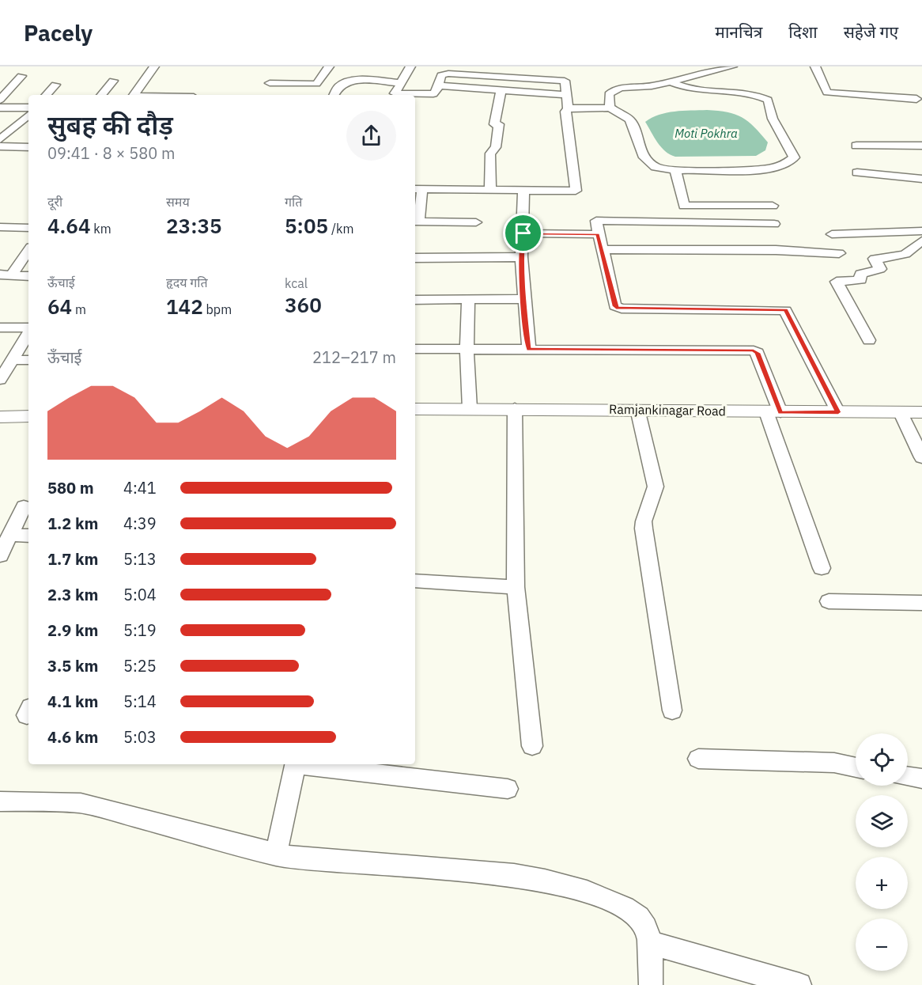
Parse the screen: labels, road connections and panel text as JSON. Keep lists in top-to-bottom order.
{
  "streets": {
    "street": ["Ramjankinagar Road"]
  },
  "water": ["Moti Pokhra"],
  "page": {
    "header": "Pacely",
    "nav": ["मानचित्र", "दिशा", "सहेजे गए"],
    "heading": ["सुबह की दौड़", "09:41 · 8 × 580 m"],
    "stats": [
      ["दूरी", "4.64 km"],
      ["समय", "23:35"],
      ["गति", "5:05 /km"],
      ["ऊँचाई", "64 m"],
      ["हृदय गति", "142 bpm"],
      ["kcal", "360"]
    ],
    "chart": ["ऊँचाई", "212–217 m"],
    "list": [
      {
        "name": "580 m",
        "note": "4:41"
      },
      {
        "name": "1.2 km",
        "note": "4:39"
      },
      {
        "name": "1.7 km",
        "note": "5:13"
      },
      {
        "name": "2.3 km",
        "note": "5:04"
      },
      {
        "name": "2.9 km",
        "note": "5:19"
      },
      {
        "name": "3.5 km",
        "note": "5:25"
      },
      {
        "name": "4.1 km",
        "note": "5:14"
      },
      {
        "name": "4.6 km",
        "note": "5:03"
      }
    ],
    "map_buttons": ["+", "−"]
  }
}
